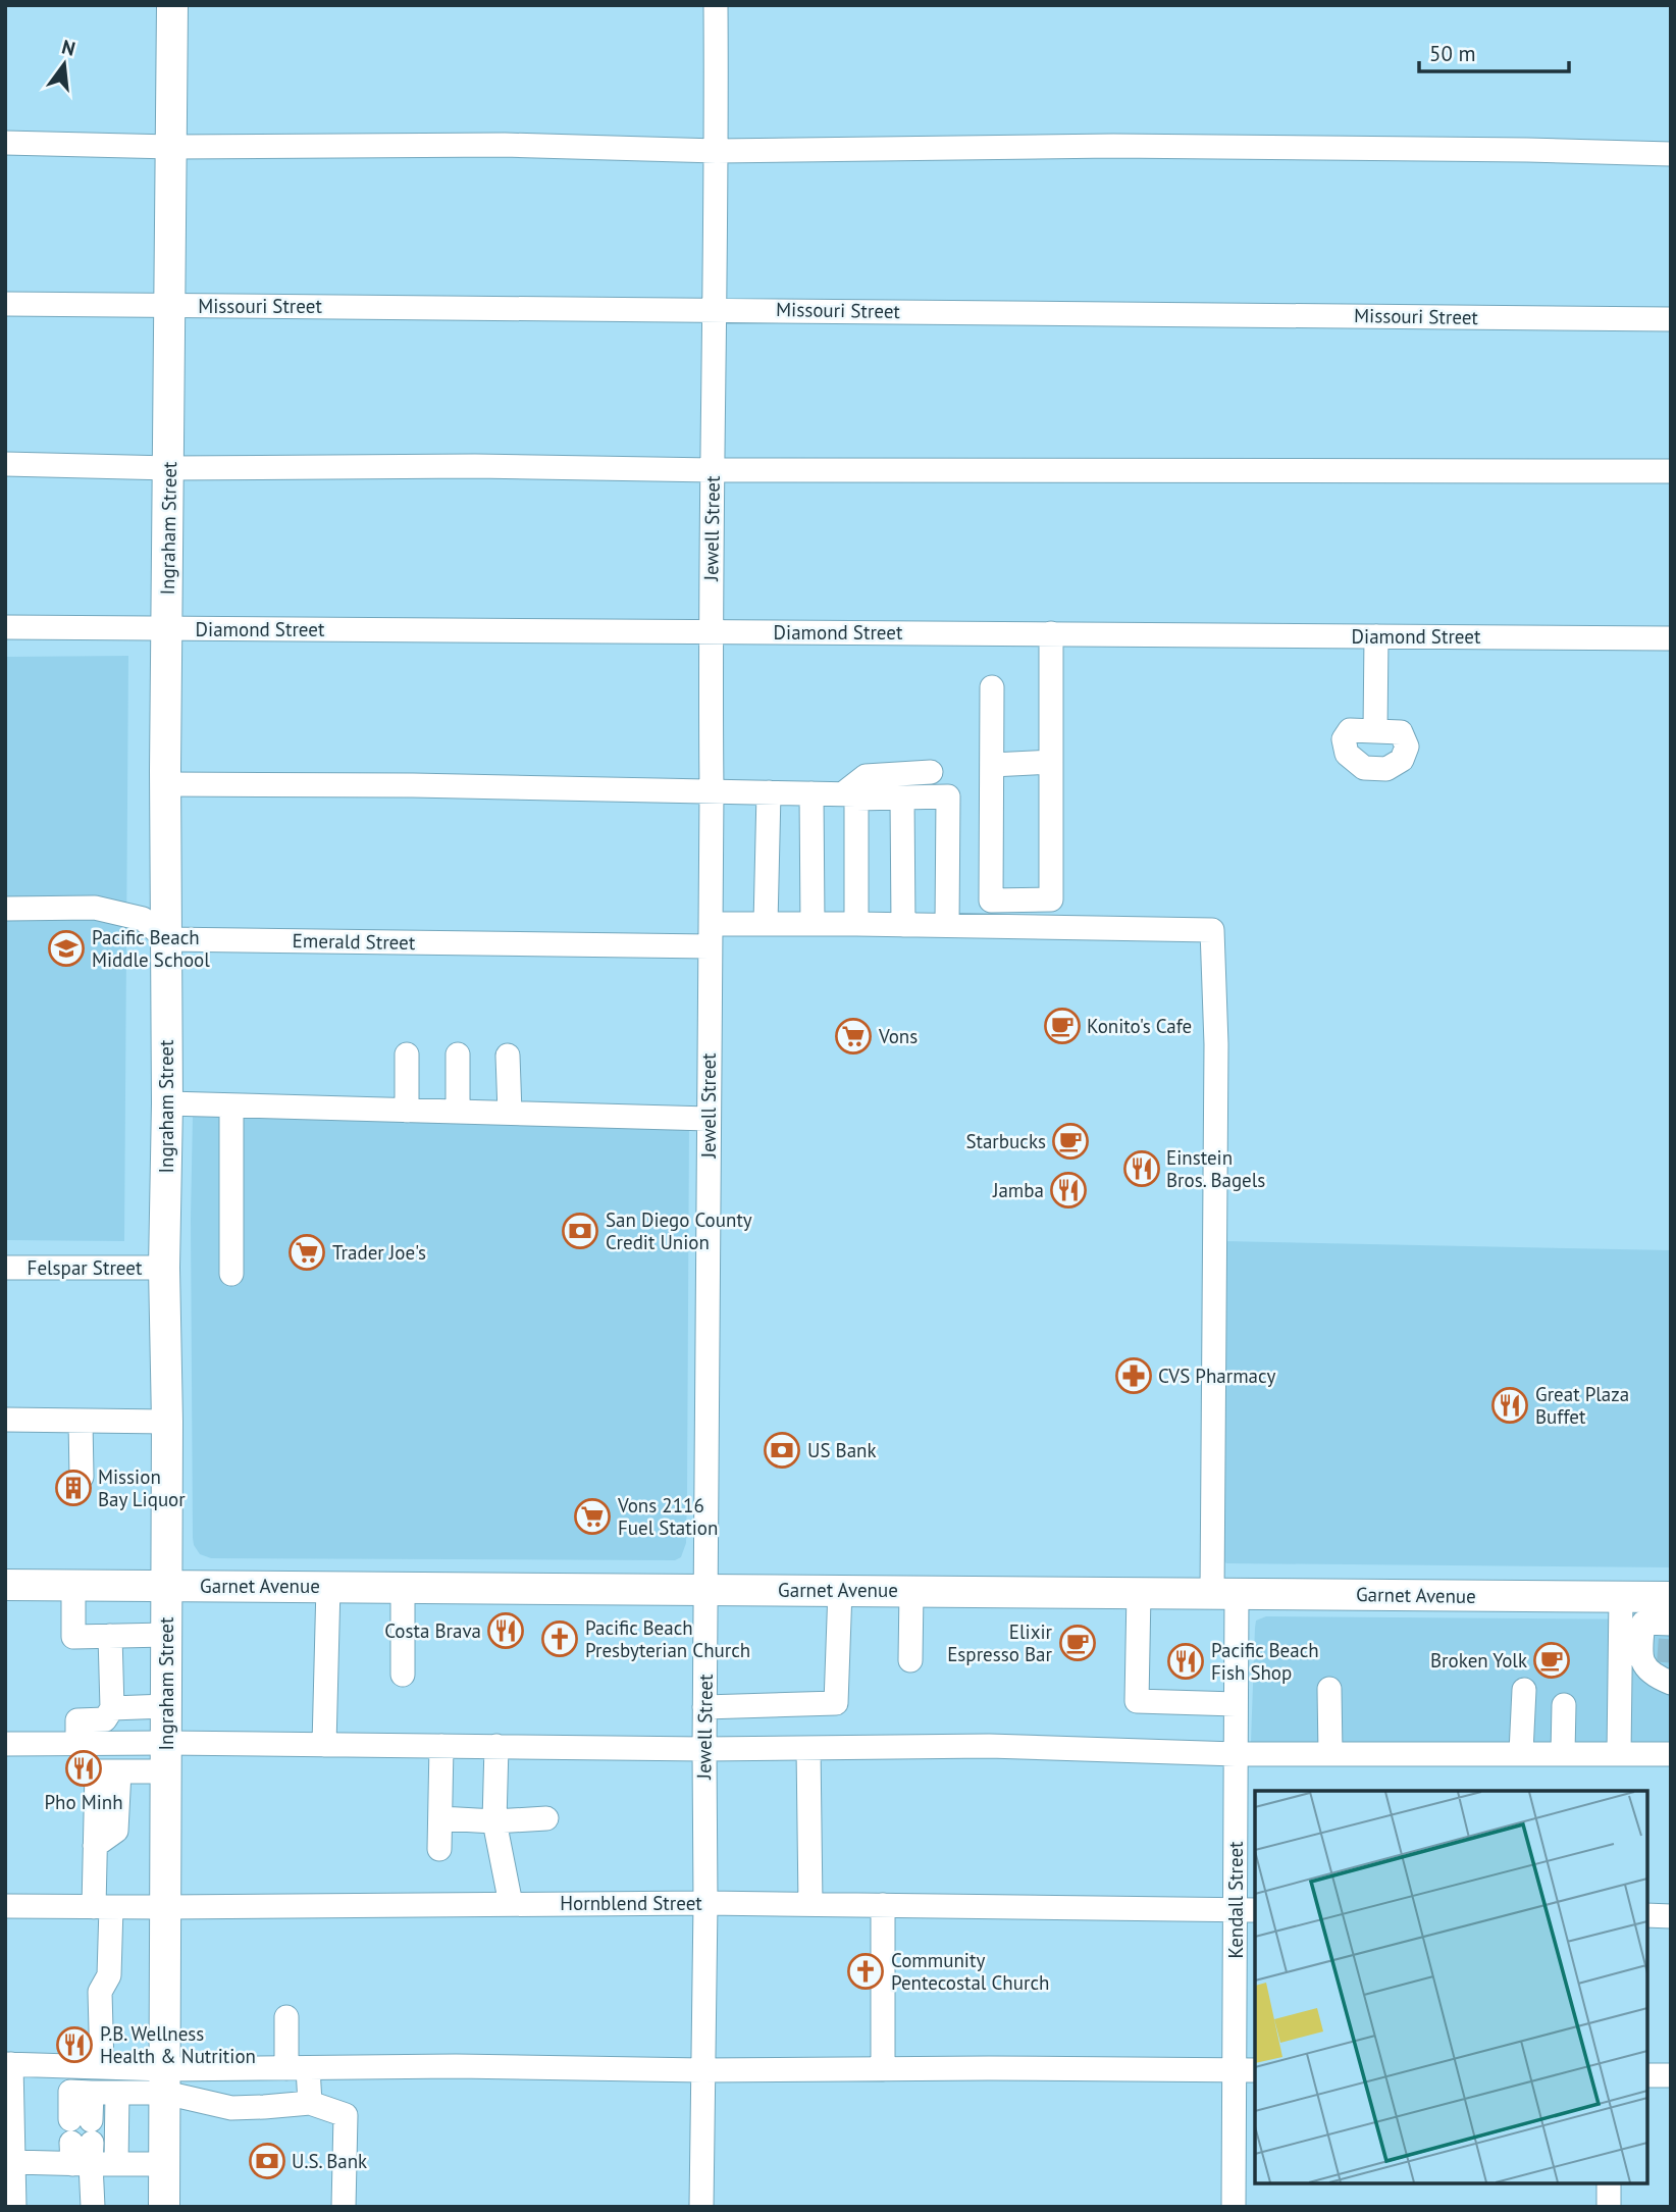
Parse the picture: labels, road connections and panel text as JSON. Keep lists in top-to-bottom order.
{
  "streets": {
    "main road": ["Ingraham Street", "Garnet Avenue"],
    "street": [
      "Missouri Street",
      "Jewell Street",
      "Diamond Street",
      "Emerald Street",
      "Felspar Street",
      "Kendall Street",
      "Hornblend Street"
    ]
  },
  "crossings": [
    ["Missouri Street", "Ingraham Street"],
    ["Missouri Street", "Jewell Street"],
    ["Ingraham Street", "Diamond Street"],
    ["Ingraham Street", "Emerald Street"],
    ["Ingraham Street", "Felspar Street"],
    ["Ingraham Street", "Garnet Avenue"],
    ["Ingraham Street", "Hornblend Street"],
    ["Jewell Street", "Diamond Street"],
    ["Jewell Street", "Emerald Street"],
    ["Jewell Street", "Garnet Avenue"],
    ["Jewell Street", "Hornblend Street"],
    ["Emerald Street", "Kendall Street"],
    ["Garnet Avenue", "Kendall Street"],
    ["Kendall Street", "Hornblend Street"]
  ],
  "places": {
    "school or university": ["Pacific Beach Middle School"],
    "cafe": [
      "Konito's Cafe",
      "Starbucks",
      "Elixir Espresso Bar",
      "Broken Yolk"
    ],
    "supermarket": ["Vons", "Trader Joe's", "Vons 2116 Fuel Station"],
    "restaurant": [
      "Einstein Bros. Bagels",
      "Jamba",
      "Great Plaza Buffet",
      "Costa Brava",
      "Pacific Beach Fish Shop",
      "Pho Minh",
      "P.B. Wellness Health & Nutrition"
    ],
    "bank": ["San Diego County Credit Union", "US Bank", "U.S. Bank"],
    "pharmacy": ["CVS Pharmacy"],
    "building": ["Mission Bay Liquor"],
    "church": ["Pacific Beach Presbyterian Church", "Community Pentecostal Church"]
  },
  "scale_bar": "50 m",
  "north": "top"
}
